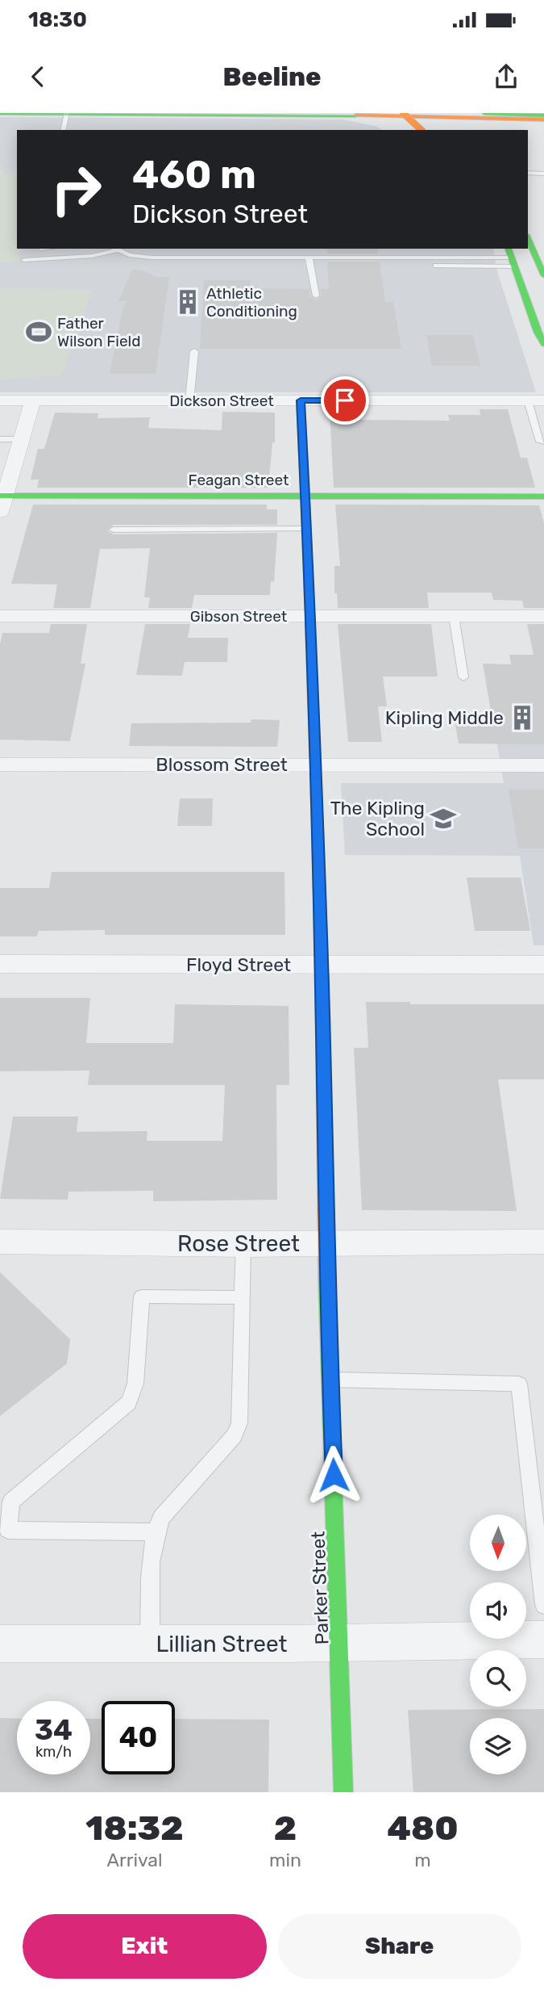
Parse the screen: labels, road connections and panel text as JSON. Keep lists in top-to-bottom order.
{
  "streets": {
    "street": [
      "Dickson Street",
      "Feagan Street",
      "Gibson Street",
      "Blossom Street",
      "Floyd Street",
      "Rose Street",
      "Parker Street",
      "Lillian Street"
    ]
  },
  "crossings": [
    ["Dickson Street", "Parker Street"],
    ["Feagan Street", "Parker Street"],
    ["Gibson Street", "Parker Street"],
    ["Blossom Street", "Parker Street"],
    ["Floyd Street", "Parker Street"],
    ["Rose Street", "Parker Street"],
    ["Parker Street", "Lillian Street"]
  ],
  "places": {
    "building": ["Athletic Conditioning", "Kipling Middle"],
    "sports": ["Father Wilson Field"],
    "school or university": ["The Kipling School"]
  },
  "north": "bottom",
  "page": {
    "status": "18:30",
    "header": "Beeline",
    "turn": ["460 m", "Dickson Street"],
    "speed": "34 km/h",
    "limit": "40",
    "eta": [
      "18:32",
      "Arrival",
      "2",
      "min",
      "480",
      "m"
    ],
    "buttons": ["Exit", "Share"]
  }
}
